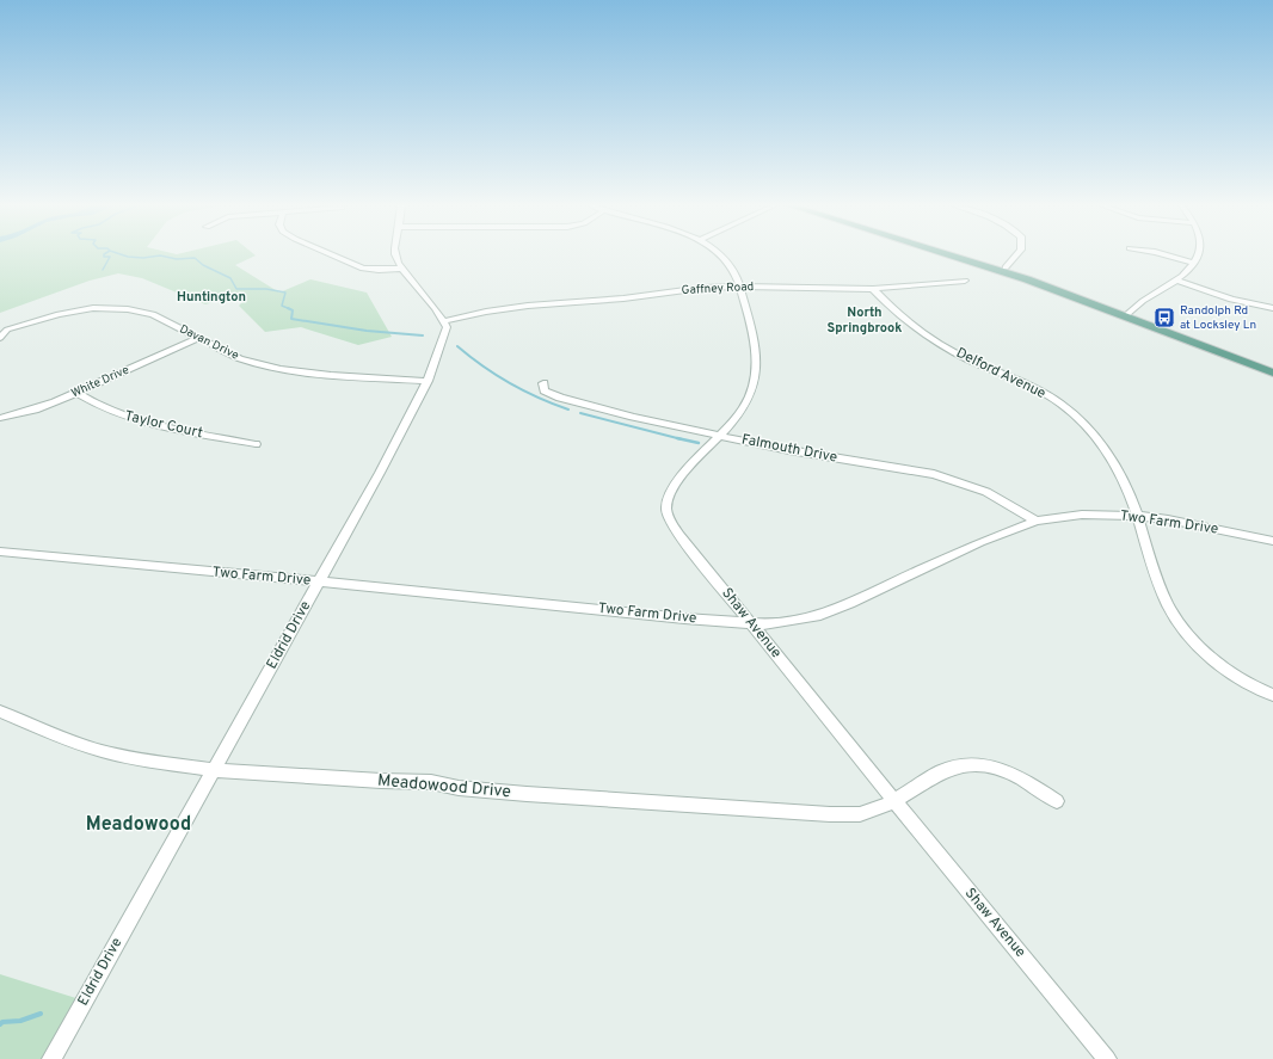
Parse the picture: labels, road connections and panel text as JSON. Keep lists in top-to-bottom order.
{
  "streets": {
    "street": [
      "Gaffney Road",
      "Davan Drive",
      "Delford Avenue",
      "White Drive",
      "Taylor Court",
      "Falmouth Drive",
      "Two Farm Drive",
      "Shaw Avenue",
      "Eldrid Drive",
      "Meadowood Drive"
    ]
  },
  "crossings": [
    ["Gaffney Road", "Delford Avenue"],
    ["Gaffney Road", "Shaw Avenue"],
    ["Gaffney Road", "Eldrid Drive"],
    ["Davan Drive", "White Drive"],
    ["Davan Drive", "Eldrid Drive"],
    ["Delford Avenue", "Two Farm Drive"],
    ["White Drive", "Taylor Court"],
    ["Falmouth Drive", "Two Farm Drive"],
    ["Falmouth Drive", "Shaw Avenue"],
    ["Two Farm Drive", "Shaw Avenue"],
    ["Two Farm Drive", "Eldrid Drive"],
    ["Shaw Avenue", "Meadowood Drive"],
    ["Eldrid Drive", "Meadowood Drive"]
  ],
  "districts": ["Huntington", "North Springbrook", "Meadowood"],
  "places": {
    "bus stop": ["Randolph Rd at Locksley Ln"]
  }
}
